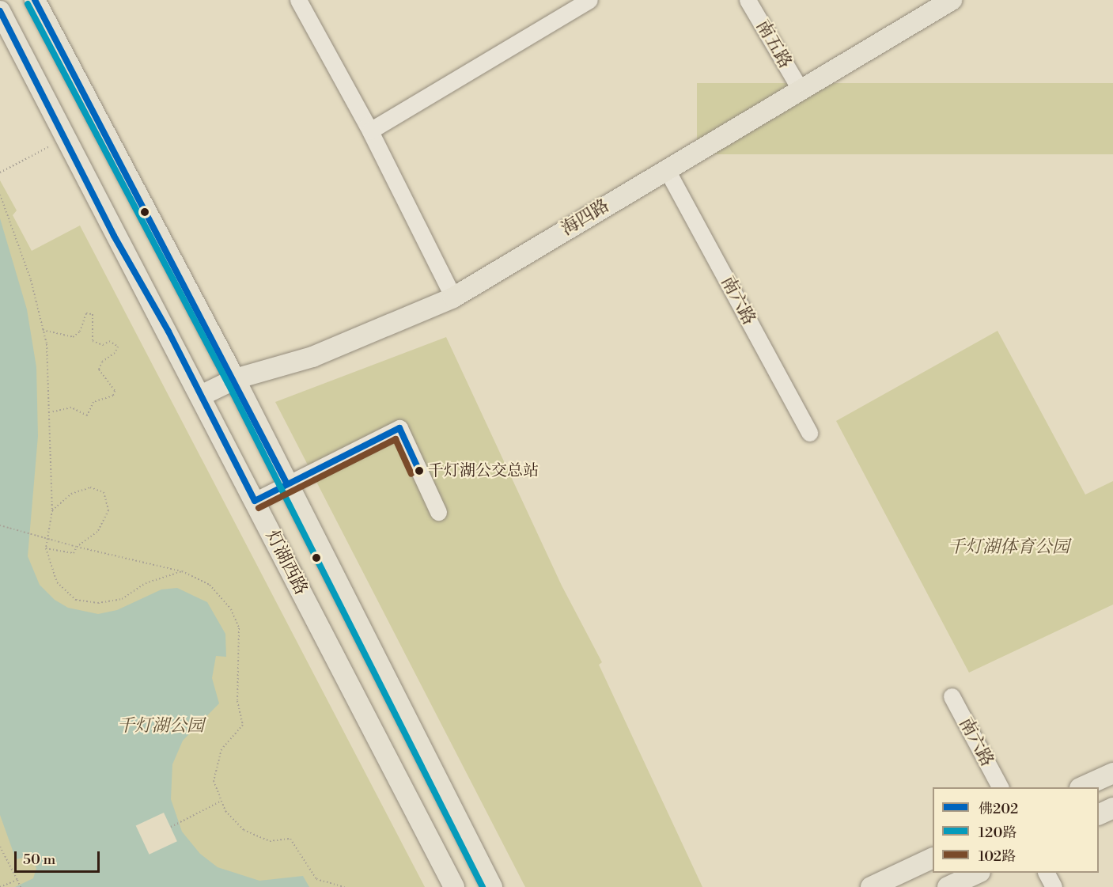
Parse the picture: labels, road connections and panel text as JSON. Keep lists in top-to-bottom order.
{
  "streets": {
    "main road": ["海四路", "灯湖西路"],
    "street": ["南五路", "南六路"]
  },
  "crossings": [
    ["南五路", "海四路"],
    ["海四路", "南六路"],
    ["海四路", "灯湖西路"]
  ],
  "parks": ["千灯湖体育公园", "千灯湖公园"],
  "places": ["千灯湖公交总站"],
  "lines": ["transit line 佛202", "transit line 120路", "transit line 102路"],
  "legend": ["佛202", "120路", "102路"],
  "scale_bar": "50 m"
}
